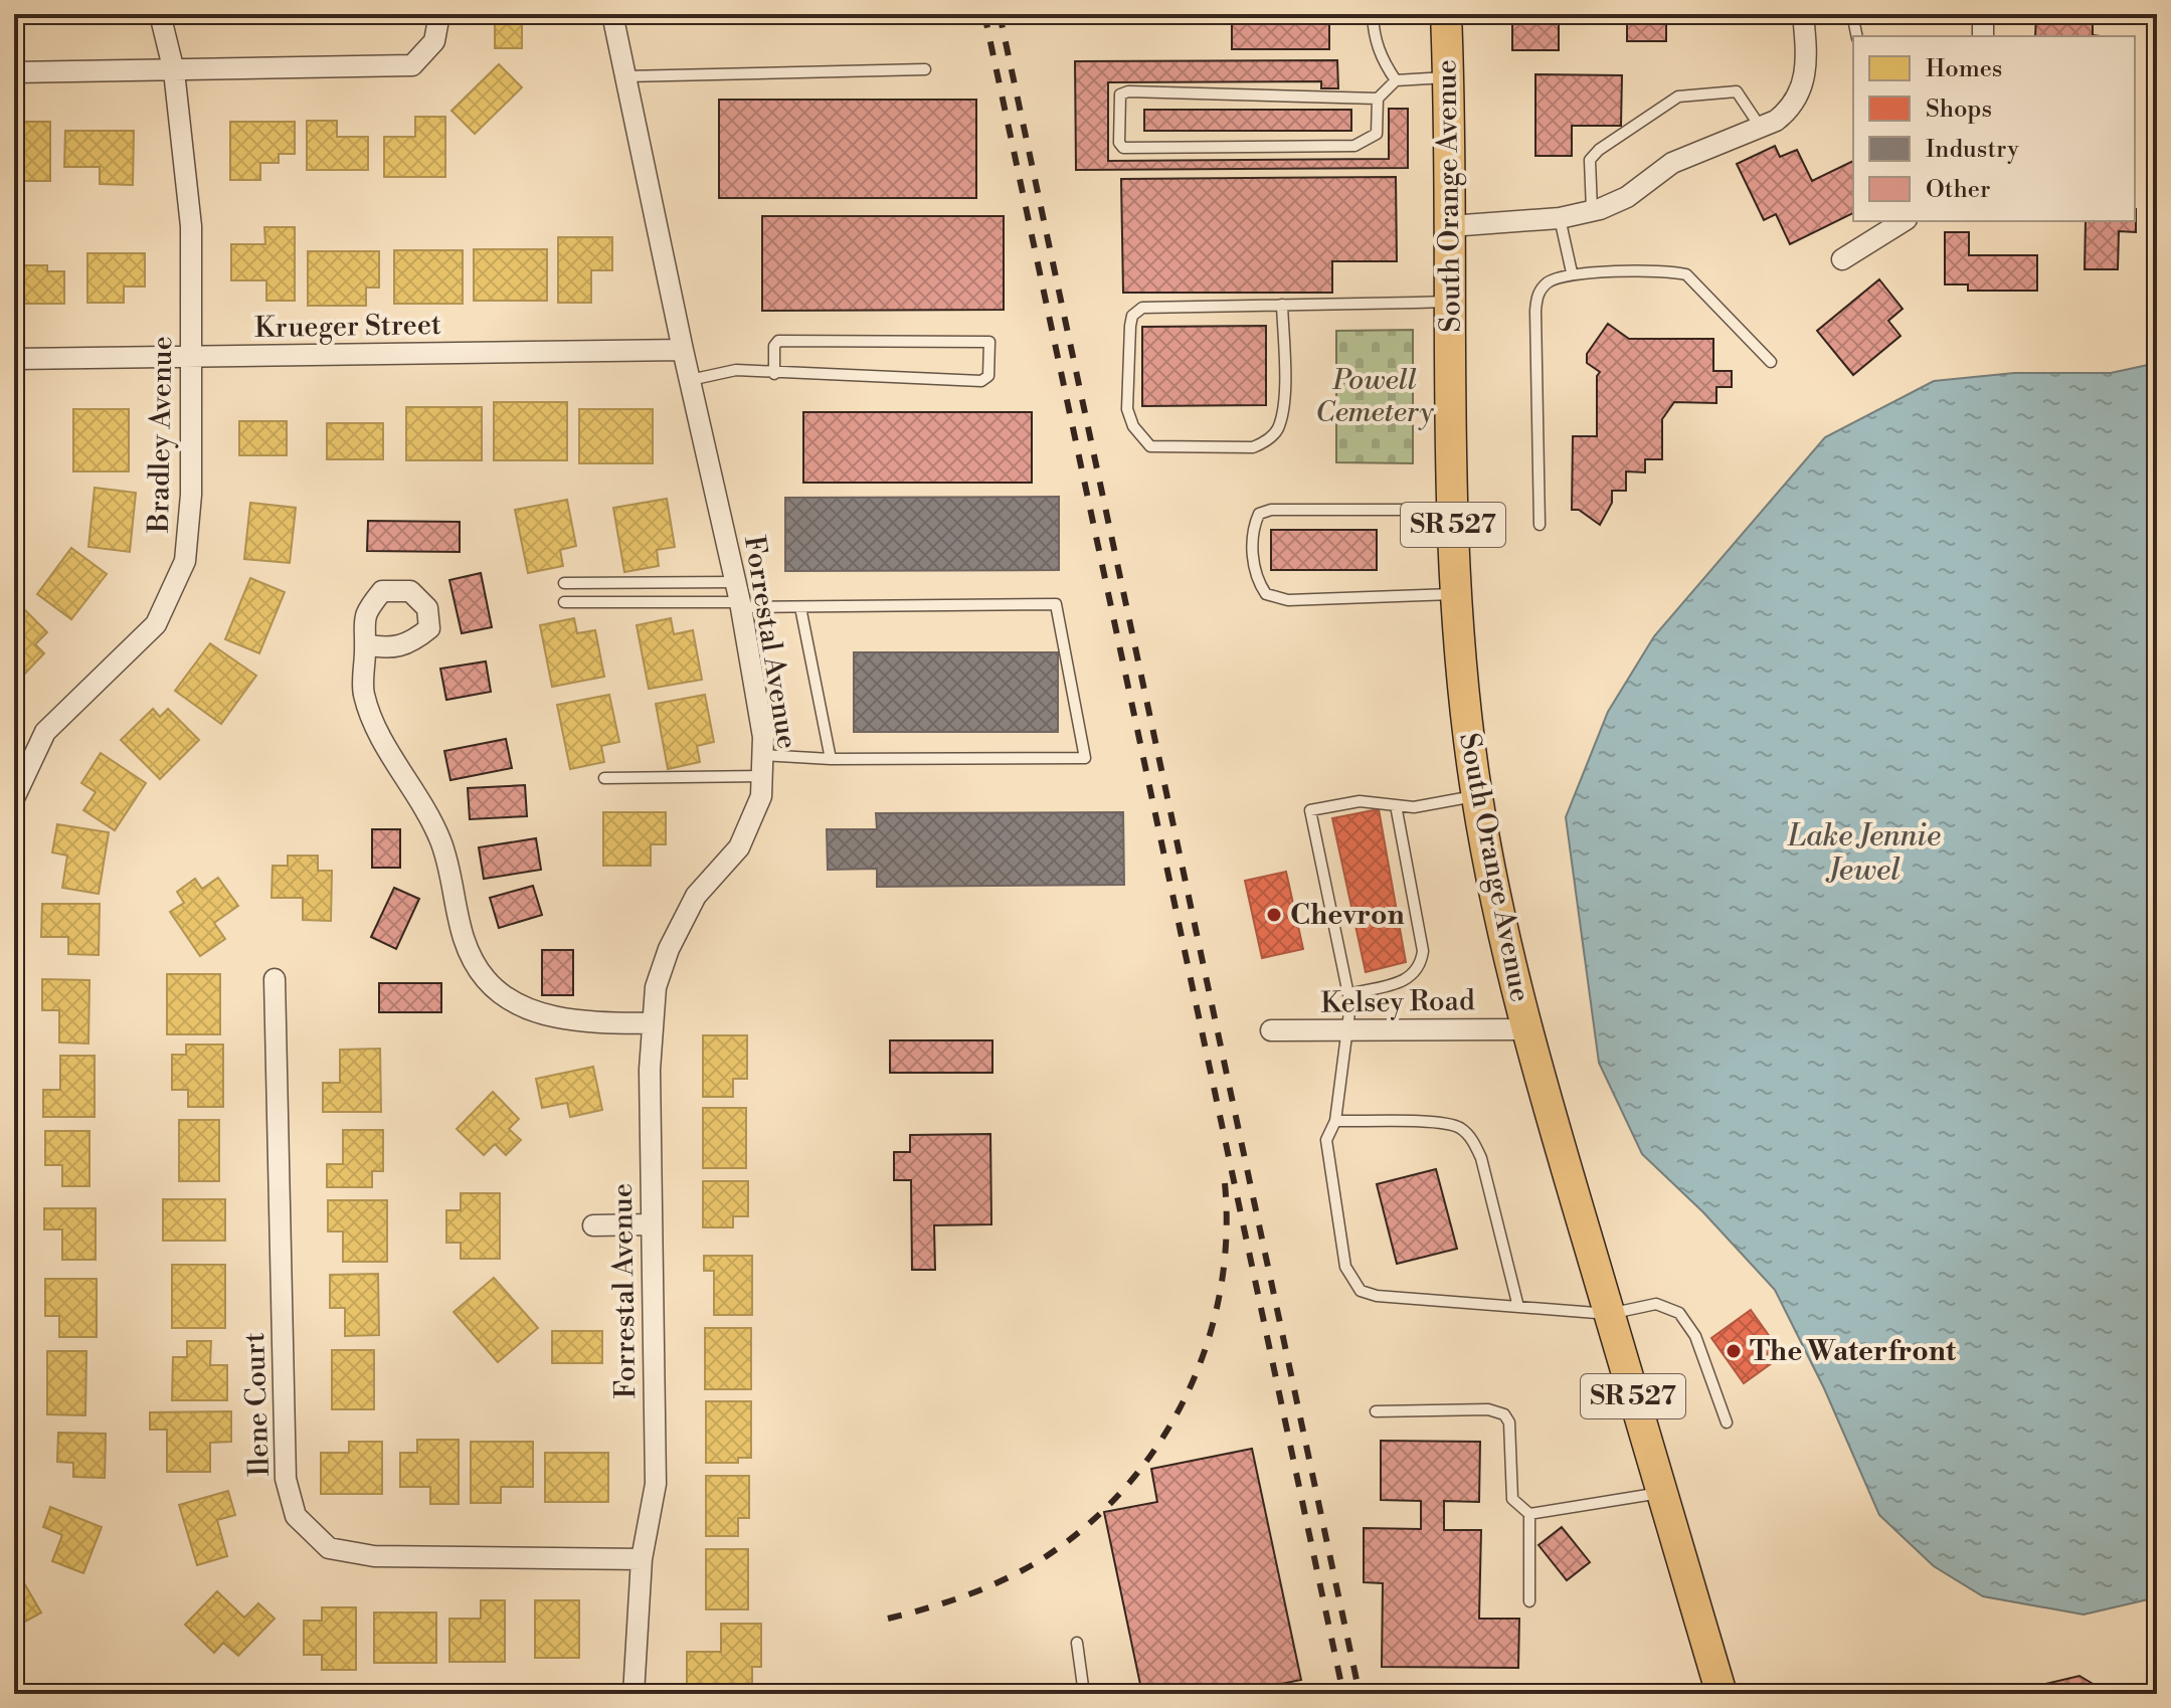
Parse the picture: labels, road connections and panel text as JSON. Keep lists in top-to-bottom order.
{
  "streets": {
    "main road": ["South Orange Avenue", "SR 527"],
    "street": [
      "Krueger Street",
      "Bradley Avenue",
      "Forrestal Avenue",
      "Kelsey Road",
      "Ilene Court"
    ]
  },
  "crossings": [
    ["South Orange Avenue", "Kelsey Road"],
    ["Krueger Street", "Bradley Avenue"],
    ["Krueger Street", "Forrestal Avenue"],
    ["Forrestal Avenue", "Ilene Court"]
  ],
  "water": ["Lake Jennie Jewel"],
  "parks": ["Powell Cemetery"],
  "places": ["Chevron", "The Waterfront"],
  "legend": [
    "Homes",
    "Shops",
    "Industry",
    "Other"
  ]
}
